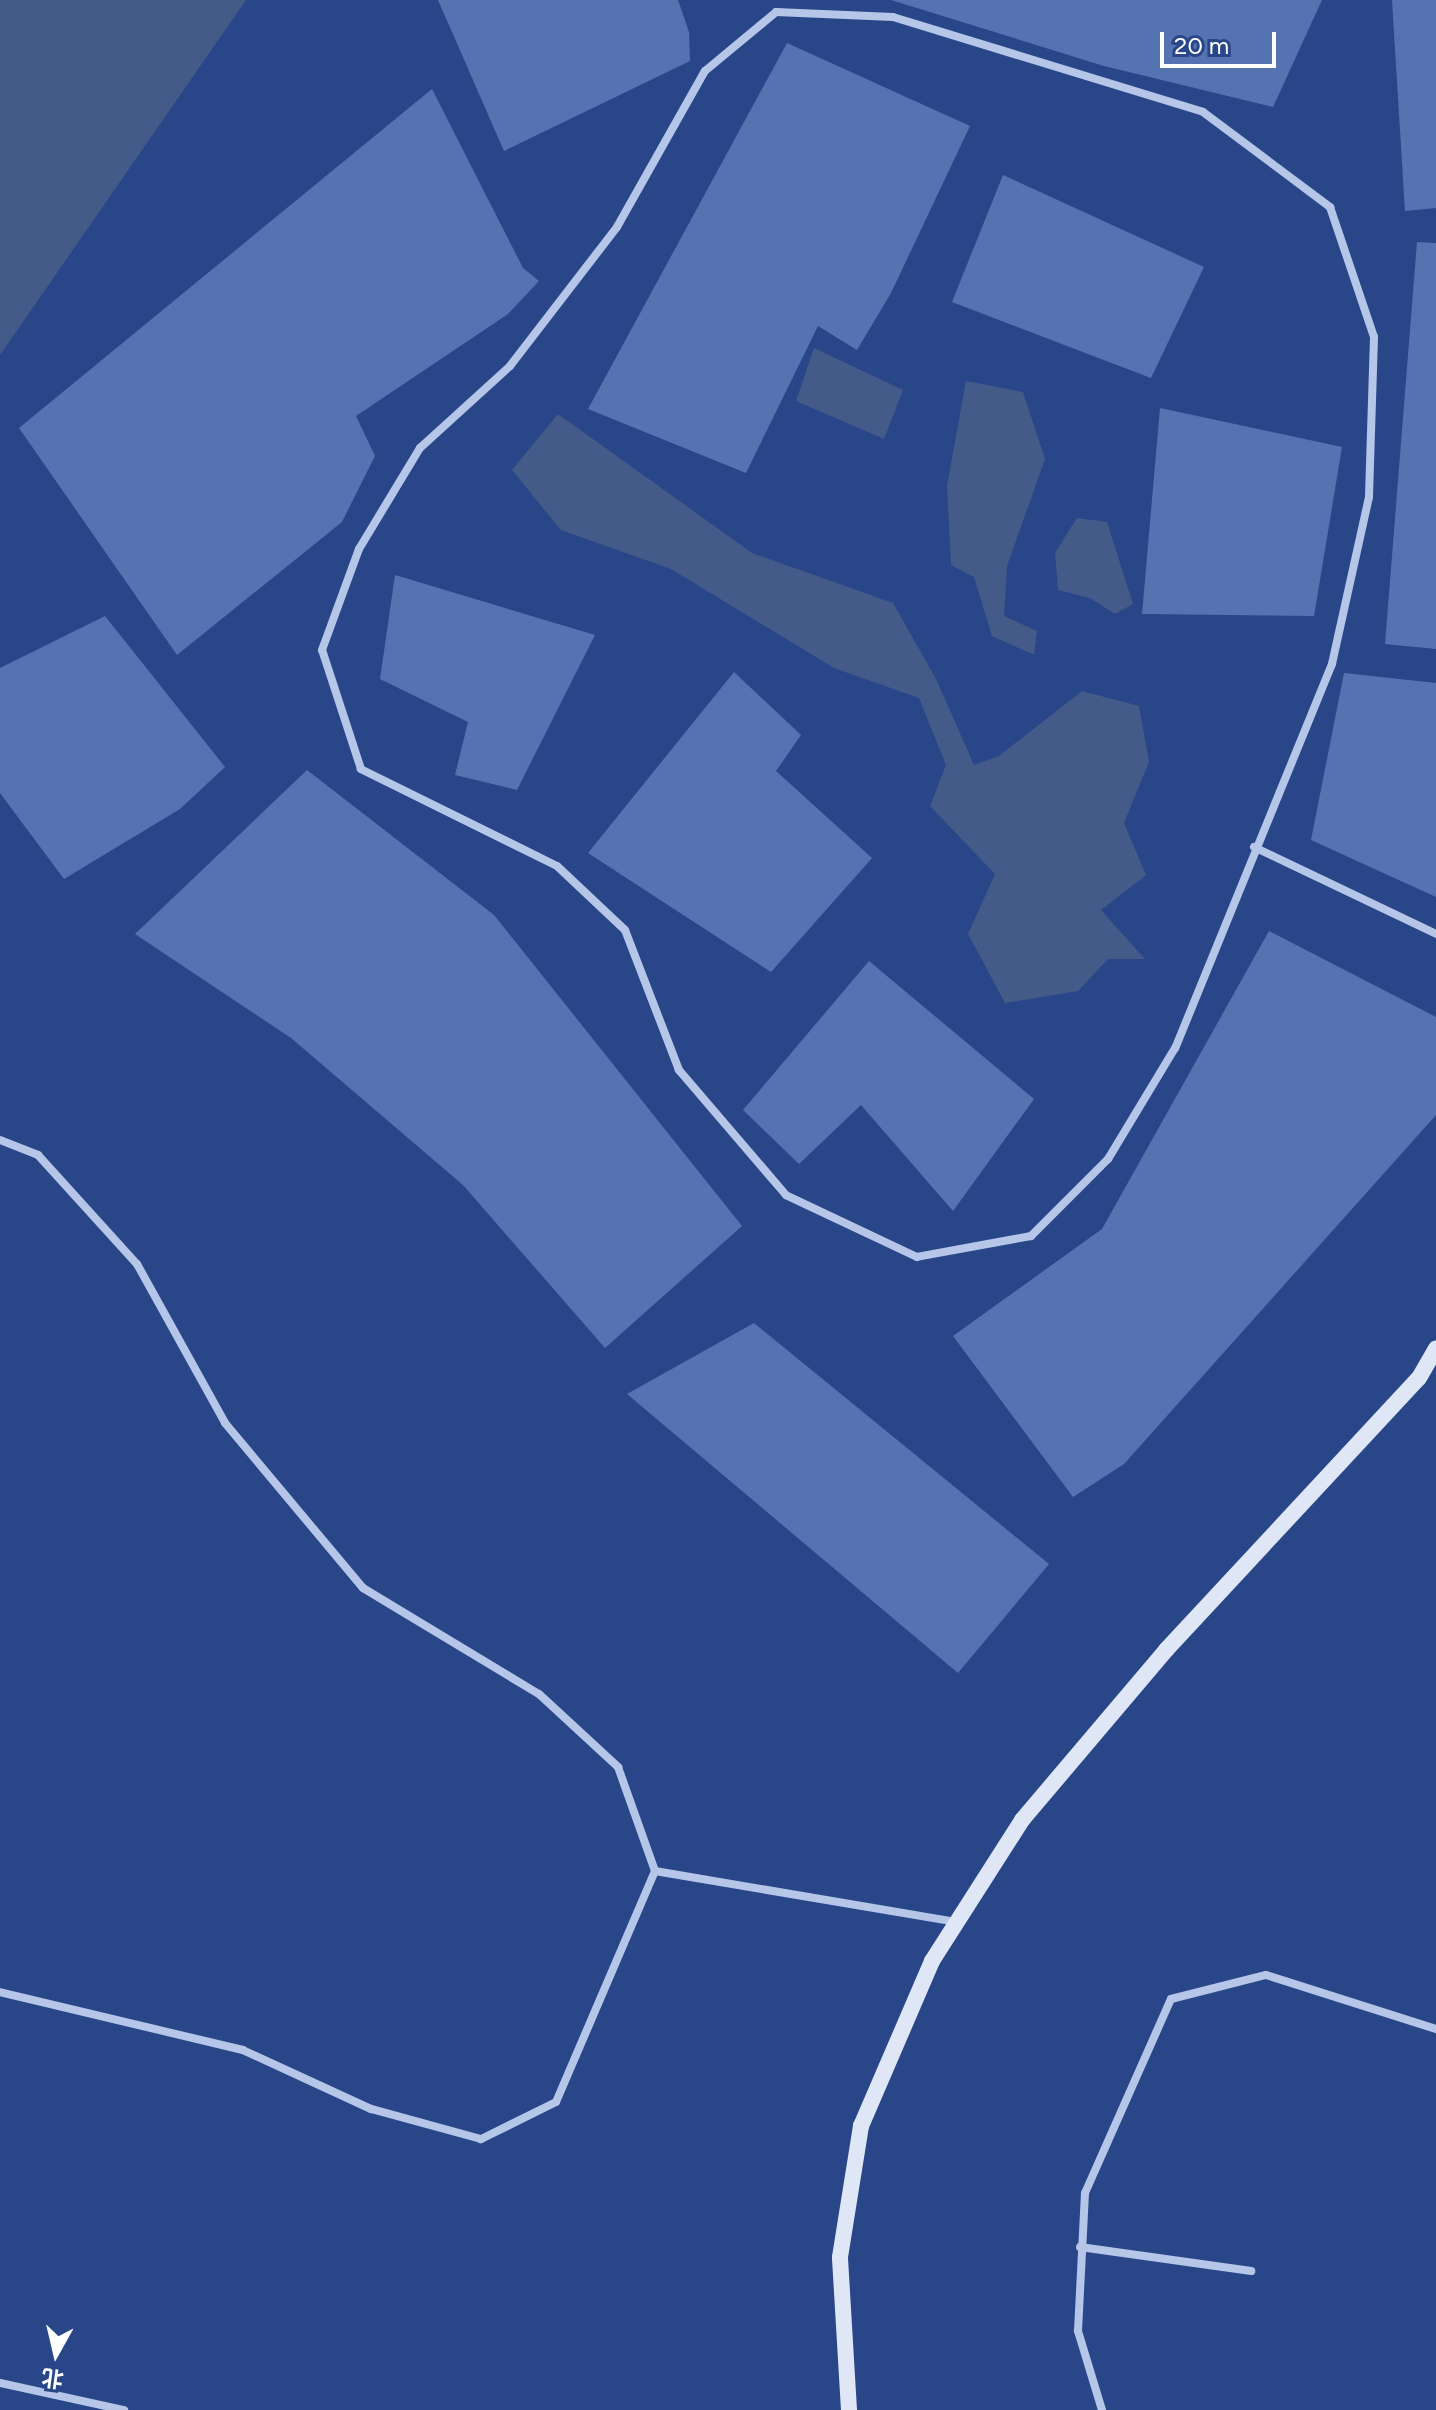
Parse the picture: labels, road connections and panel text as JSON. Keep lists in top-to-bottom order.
{
  "scale_bar": "20 m",
  "north": "bottom"
}
